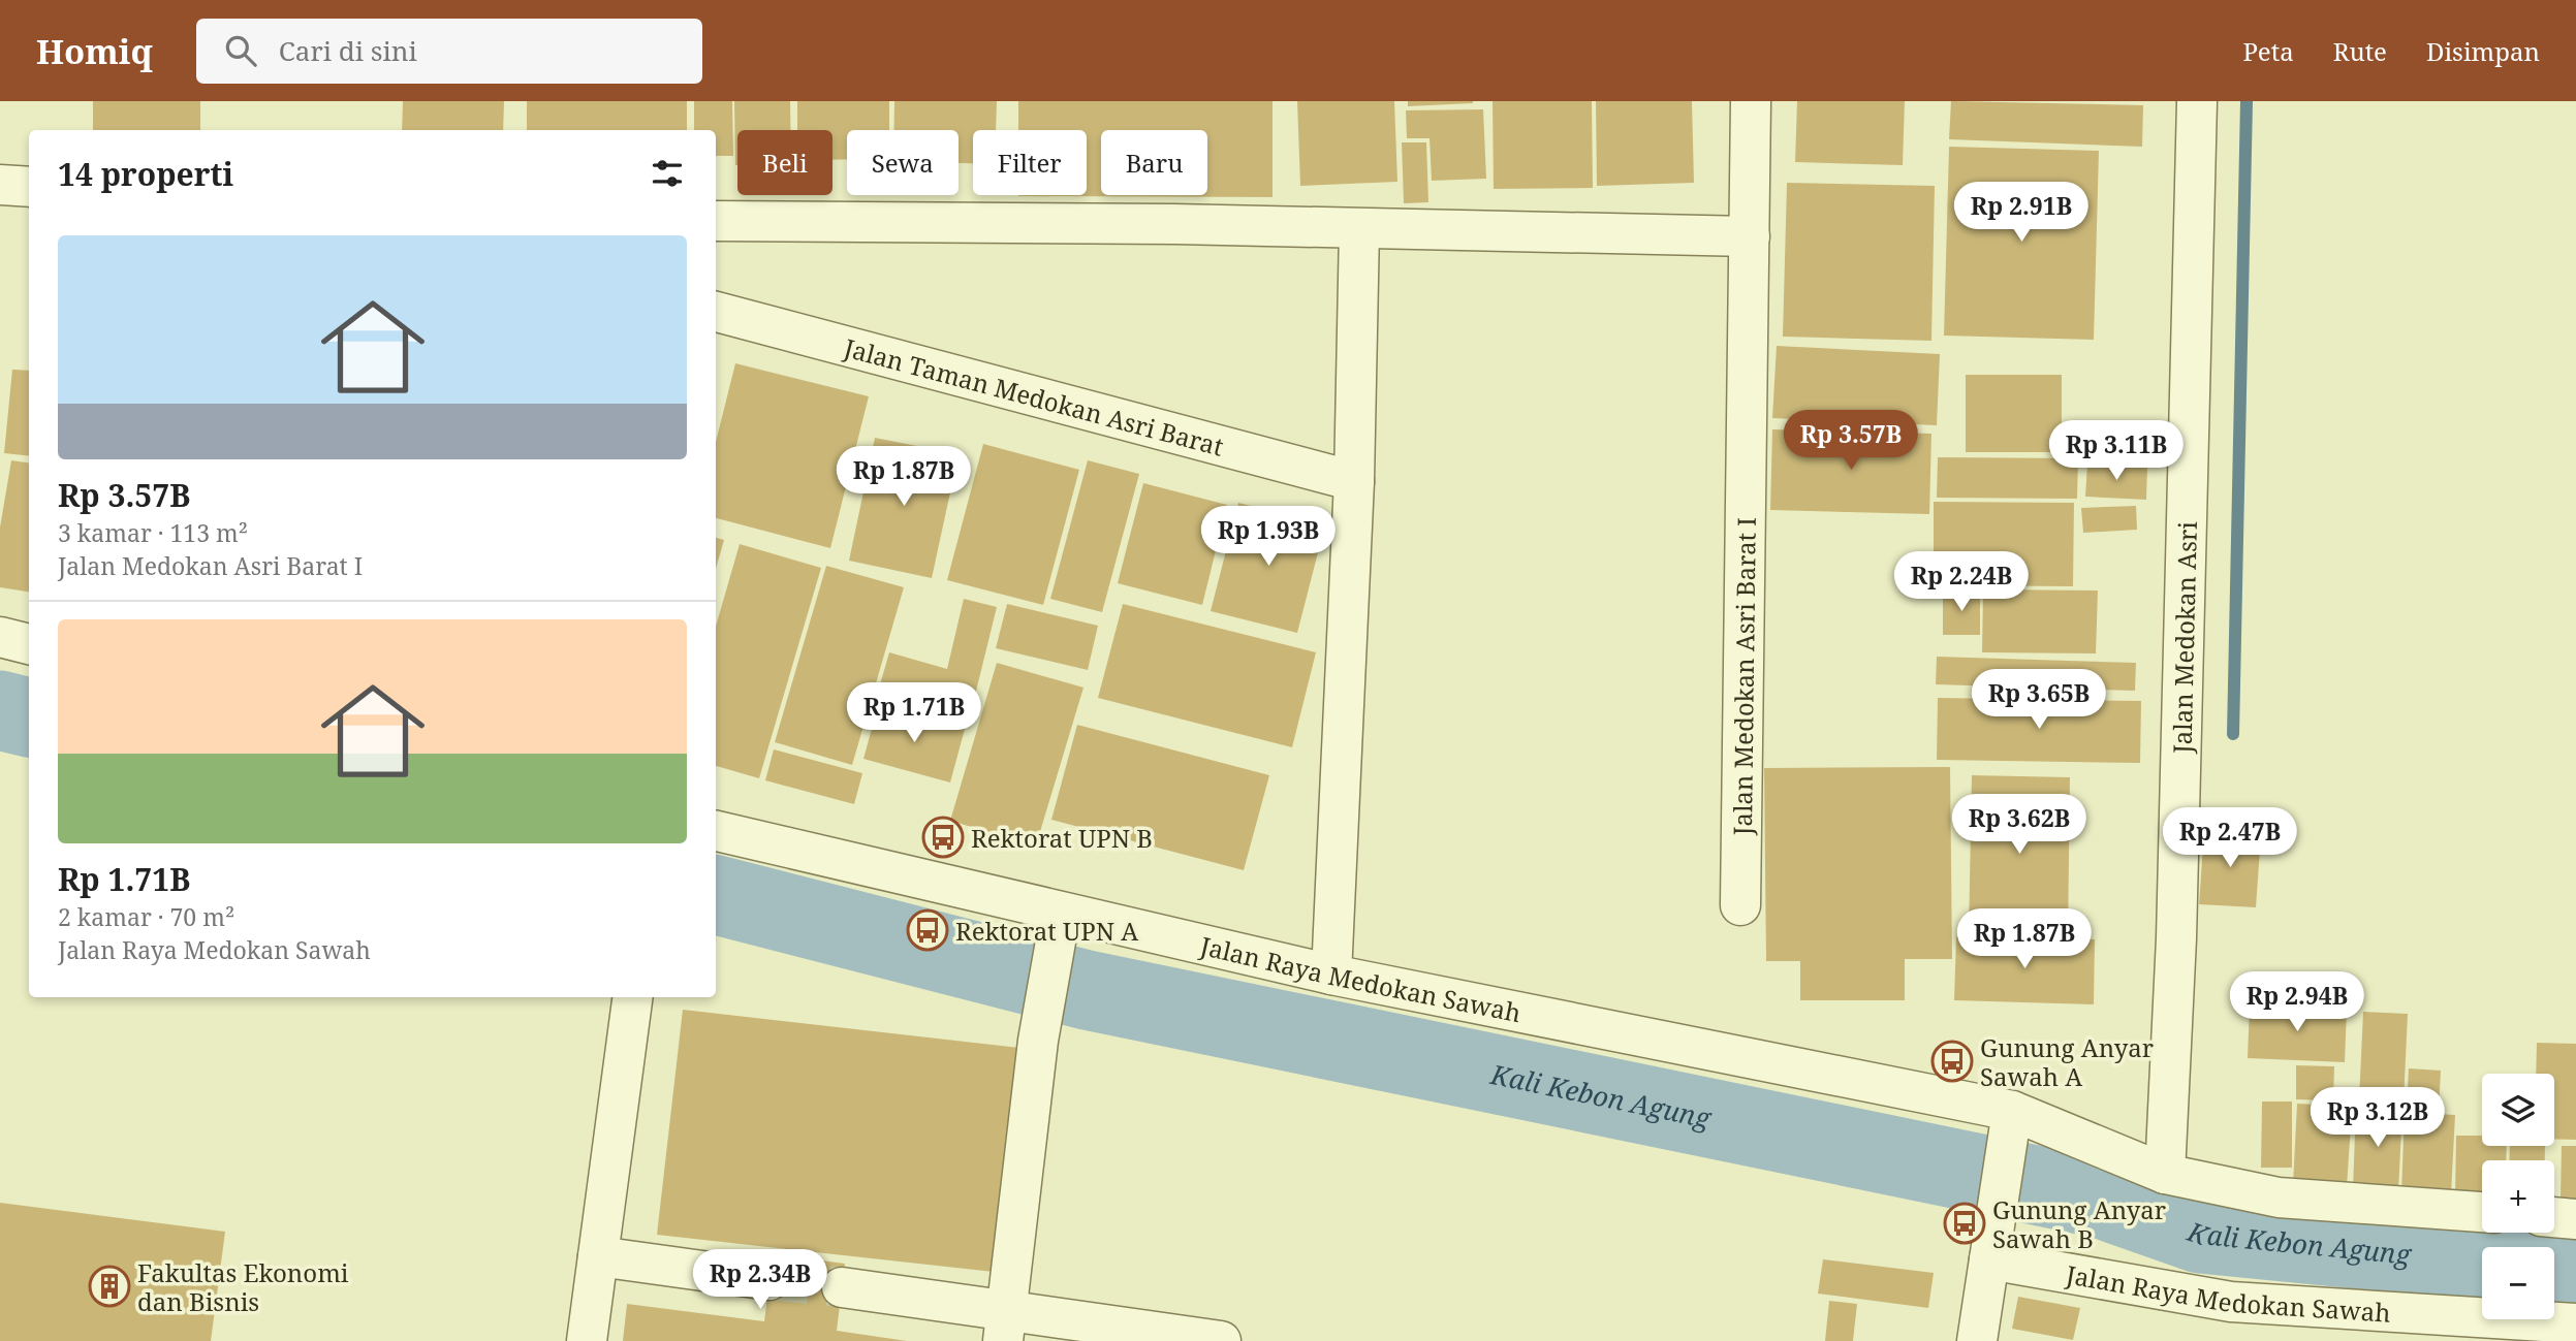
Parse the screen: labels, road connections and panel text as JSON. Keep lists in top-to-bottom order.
{
  "streets": {
    "street": [
      "Jalan Taman Medokan Asri Barat",
      "Jalan Medokan Asri",
      "Jalan Medokan Asri Barat I",
      "Jalan Raya Medokan Sawah"
    ]
  },
  "crossings": [
    ["Jalan Medokan Asri", "Jalan Raya Medokan Sawah"]
  ],
  "water": ["Kali Kebon Agung"],
  "places": {
    "bus stop": [
      "Rektorat UPN B",
      "Rektorat UPN A",
      "Gunung Anyar Sawah A",
      "Gunung Anyar Sawah B"
    ],
    "building": ["Fakultas Ekonomi dan Bisnis"]
  },
  "page": {
    "header": "Homiq",
    "search": "Cari di sini",
    "nav": ["Peta", "Rute", "Disimpan"],
    "chip": [
      "Beli",
      "Sewa",
      "Filter",
      "Baru"
    ],
    "heading": "14 properti",
    "price": [
      "Rp 2.91B",
      "Rp 3.57B",
      "Rp 3.11B",
      "Rp 1.87B",
      "Rp 1.93B",
      "Rp 2.24B",
      "Rp 3.65B",
      "Rp 1.71B",
      "Rp 3.62B",
      "Rp 2.47B",
      "Rp 1.87B",
      "Rp 2.94B",
      "Rp 3.12B",
      "Rp 2.34B"
    ],
    "list": [
      {
        "name": "Rp 3.57B",
        "note": "3 kamar · 113 m² · Jalan Medokan Asri Barat I"
      },
      {
        "name": "Rp 1.71B",
        "note": "2 kamar · 70 m² · Jalan Raya Medokan Sawah"
      }
    ],
    "map_buttons": ["+", "−"]
  }
}
